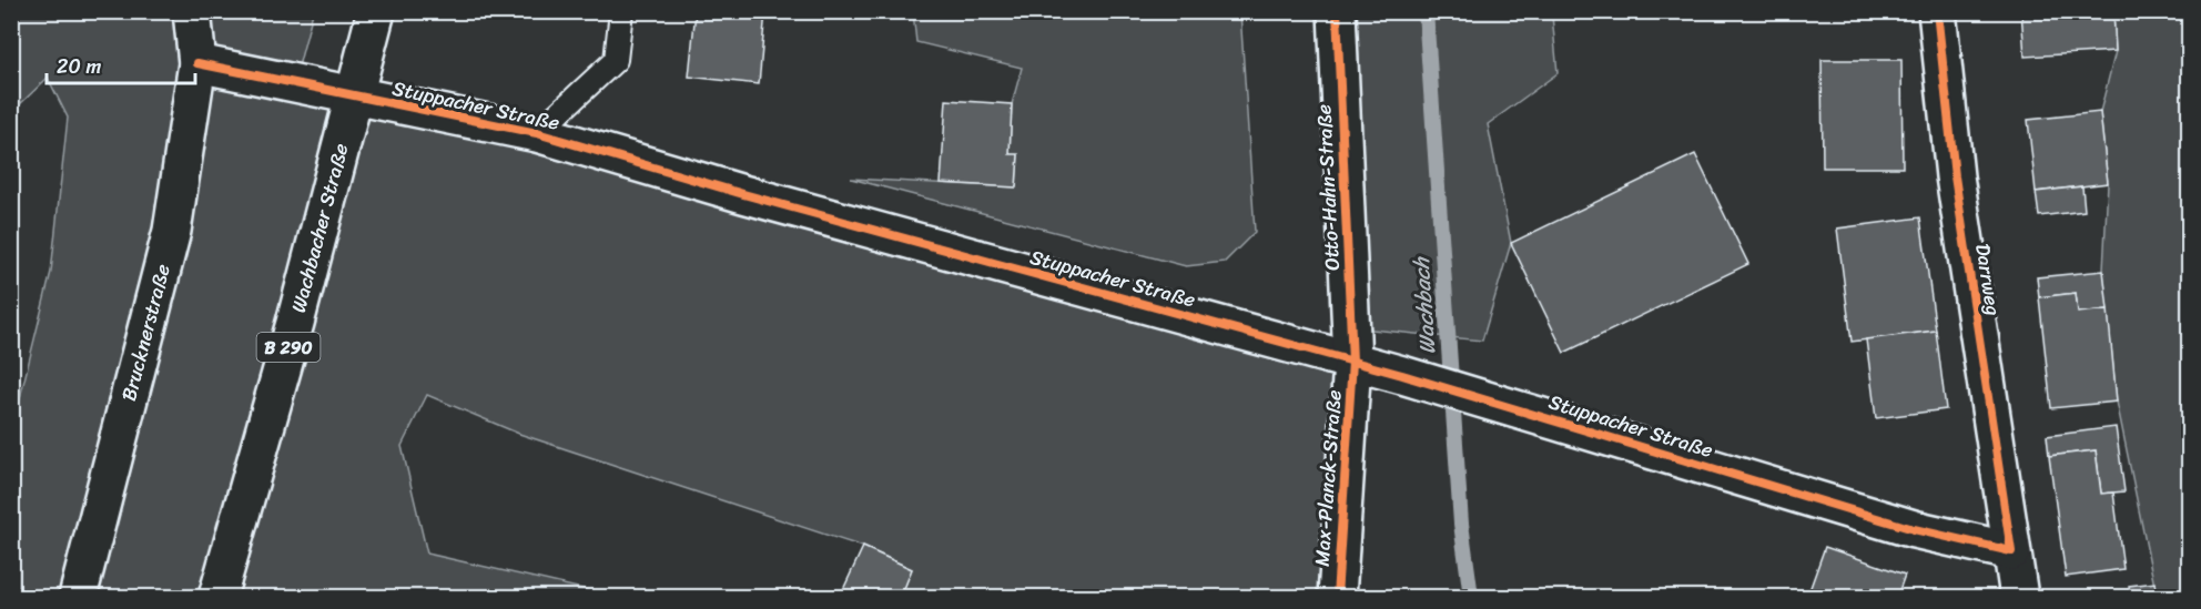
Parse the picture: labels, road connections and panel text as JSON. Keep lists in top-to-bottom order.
{
  "streets": {
    "street": [
      "Stuppacher Straße",
      "Otto-Hahn-Straße",
      "Wachbacher Straße",
      "Darrweg",
      "Brucknerstraße",
      "B 290",
      "Max-Planck-Straße"
    ]
  },
  "crossings": [
    ["Stuppacher Straße", "Otto-Hahn-Straße"],
    ["Stuppacher Straße", "Wachbacher Straße"],
    ["Stuppacher Straße", "Darrweg"],
    ["Stuppacher Straße", "Brucknerstraße"],
    ["Stuppacher Straße", "Max-Planck-Straße"],
    ["Otto-Hahn-Straße", "Max-Planck-Straße"]
  ],
  "water": ["Wachbach"],
  "scale_bar": "20 m"
}
